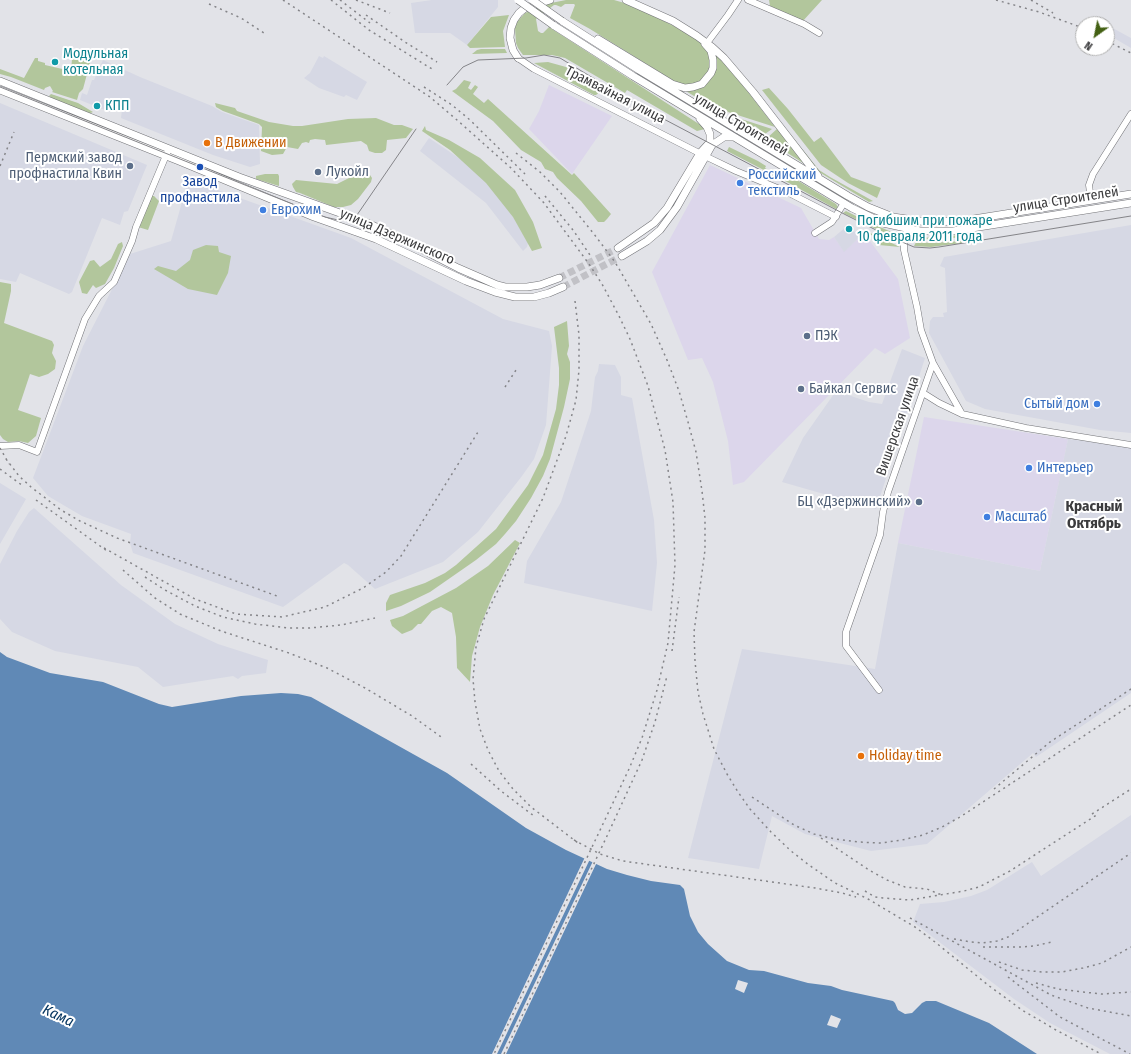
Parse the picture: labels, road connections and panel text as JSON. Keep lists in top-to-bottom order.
{
  "streets": {
    "main road": ["улица Строителей", "улица Дзержинского"],
    "street": ["Трамвайная улица", "Вишерская улица"]
  },
  "crossings": [
    ["улица Строителей", "Вишерская улица"]
  ],
  "districts": ["Красный Октябрь"],
  "water": ["Кама"],
  "places": [
    "Модульная котельная",
    "КПП",
    "В Движении",
    "Пермский завод профнастила Квин",
    "Завод профнастила",
    "Лукойл",
    "Российский текстиль",
    "Еврохим",
    "Погибшим при пожаре 10 февраля 2011 года",
    "ПЭК",
    "Байкал Сервис",
    "Сытый дом",
    "Интерьер",
    "БЦ «Дзержинский»",
    "Масштаб",
    "Holiday time"
  ],
  "north": "bottom left"
}
